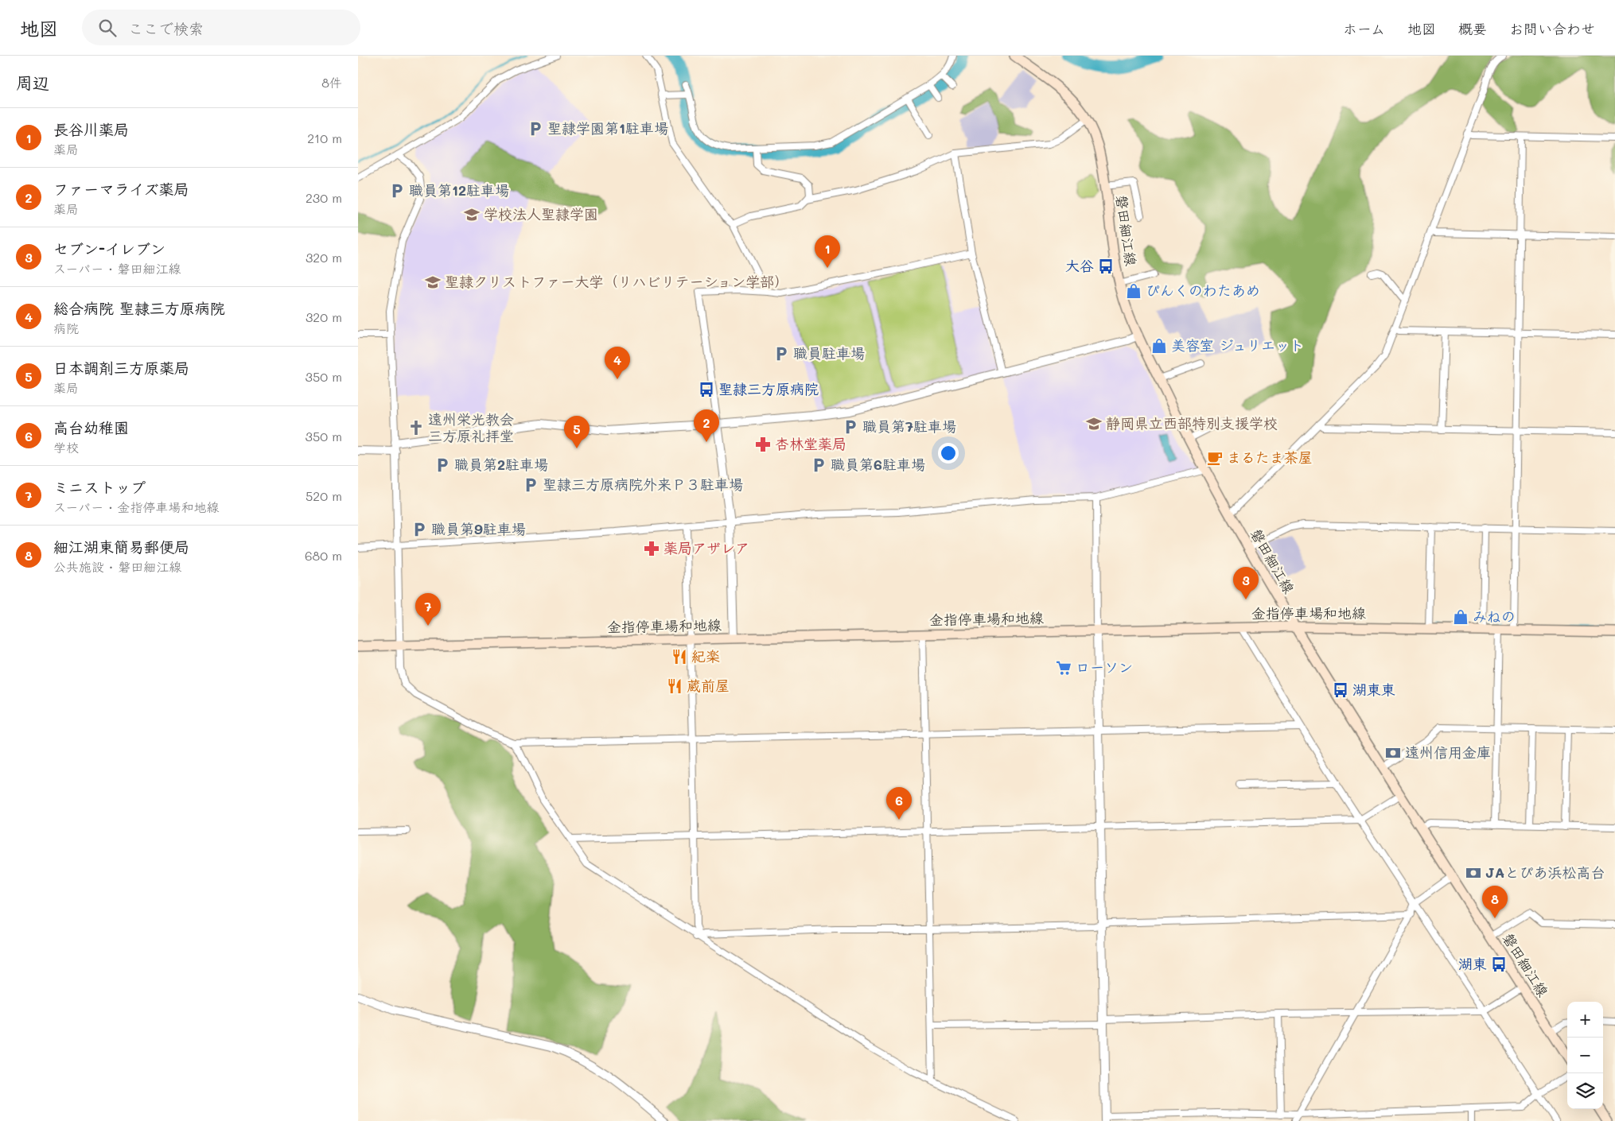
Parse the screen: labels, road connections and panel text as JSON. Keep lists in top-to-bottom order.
{
  "streets": {
    "main road": ["磐田細江線", "金指停車場和地線"]
  },
  "crossings": [
    ["磐田細江線", "金指停車場和地線"]
  ],
  "places": {
    "parking": [
      "聖隷学園第1駐車場",
      "職員第12駐車場",
      "職員駐車場",
      "職員第7駐車場",
      "職員第2駐車場",
      "職員第6駐車場",
      "聖隷三方原病院外来Ｐ３駐車場",
      "職員第9駐車場"
    ],
    "school or university": ["学校法人聖隷学園", "聖隷クリストファー大学（リハビリテーション学部）", "静岡県立西部特別支援学校"],
    "bus stop": [
      "大谷",
      "聖隷三方原病院",
      "湖東東",
      "湖東"
    ],
    "shop": ["ぴんくのわたあめ", "美容室 ジュリエット", "みねの"],
    "church": ["遠州栄光教会 三方原礼拝堂"],
    "pharmacy": ["杏林堂薬局", "薬局アザレア"],
    "cafe": ["まるたま茶屋"],
    "restaurant": ["紀楽", "蔵前屋"],
    "supermarket": ["ローソン"],
    "bank": ["遠州信用金庫", "JAとぴあ浜松高台"]
  },
  "page": {
    "header": "地図",
    "search": "ここで検索",
    "nav": [
      "ホーム",
      "地図",
      "概要",
      "お問い合わせ"
    ],
    "heading": ["周辺", "8件"],
    "list": [
      {
        "mark": "1",
        "name": "長谷川薬局",
        "note": "薬局",
        "value": "210 m"
      },
      {
        "mark": "2",
        "name": "ファーマライズ薬局",
        "note": "薬局",
        "value": "230 m"
      },
      {
        "mark": "3",
        "name": "セブン-イレブン",
        "note": "スーパー · 磐田細江線",
        "value": "320 m"
      },
      {
        "mark": "4",
        "name": "総合病院 聖隷三方原病院",
        "note": "病院",
        "value": "320 m"
      },
      {
        "mark": "5",
        "name": "日本調剤三方原薬局",
        "note": "薬局",
        "value": "350 m"
      },
      {
        "mark": "6",
        "name": "高台幼稚園",
        "note": "学校",
        "value": "350 m"
      },
      {
        "mark": "7",
        "name": "ミニストップ",
        "note": "スーパー · 金指停車場和地線",
        "value": "520 m"
      },
      {
        "mark": "8",
        "name": "細江湖東簡易郵便局",
        "note": "公共施設 · 磐田細江線",
        "value": "680 m"
      }
    ],
    "pins": [
      "1",
      "4",
      "2",
      "5",
      "3",
      "7",
      "6",
      "8"
    ],
    "map_buttons": ["+", "−"]
  }
}
